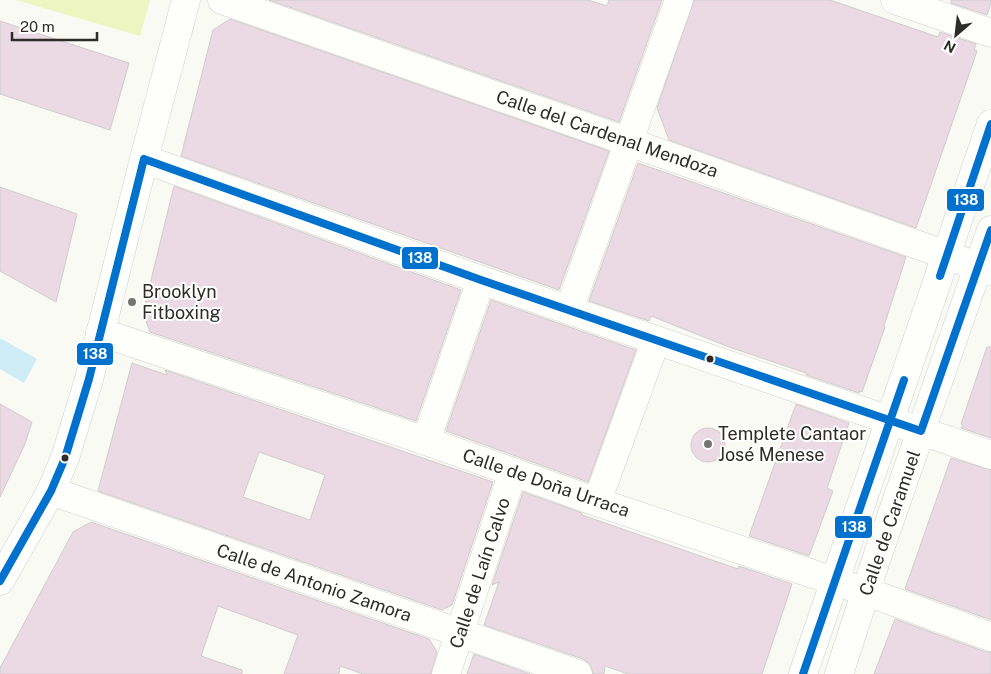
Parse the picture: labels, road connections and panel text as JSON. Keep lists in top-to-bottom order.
{
  "streets": {
    "street": [
      "Calle del Cardenal Mendoza",
      "Calle de Doña Urraca",
      "Calle de Caramuel",
      "Calle de Laín Calvo",
      "Calle de Antonio Zamora"
    ]
  },
  "crossings": [
    ["Calle del Cardenal Mendoza", "Calle de Caramuel"],
    ["Calle de Doña Urraca", "Calle de Caramuel"],
    ["Calle de Doña Urraca", "Calle de Laín Calvo"],
    ["Calle de Laín Calvo", "Calle de Antonio Zamora"]
  ],
  "places": ["Brooklyn Fitboxing", "Templete Cantaor José Menese"],
  "lines": ["transit line 138"],
  "scale_bar": "20 m",
  "north": "bottom left"
}
